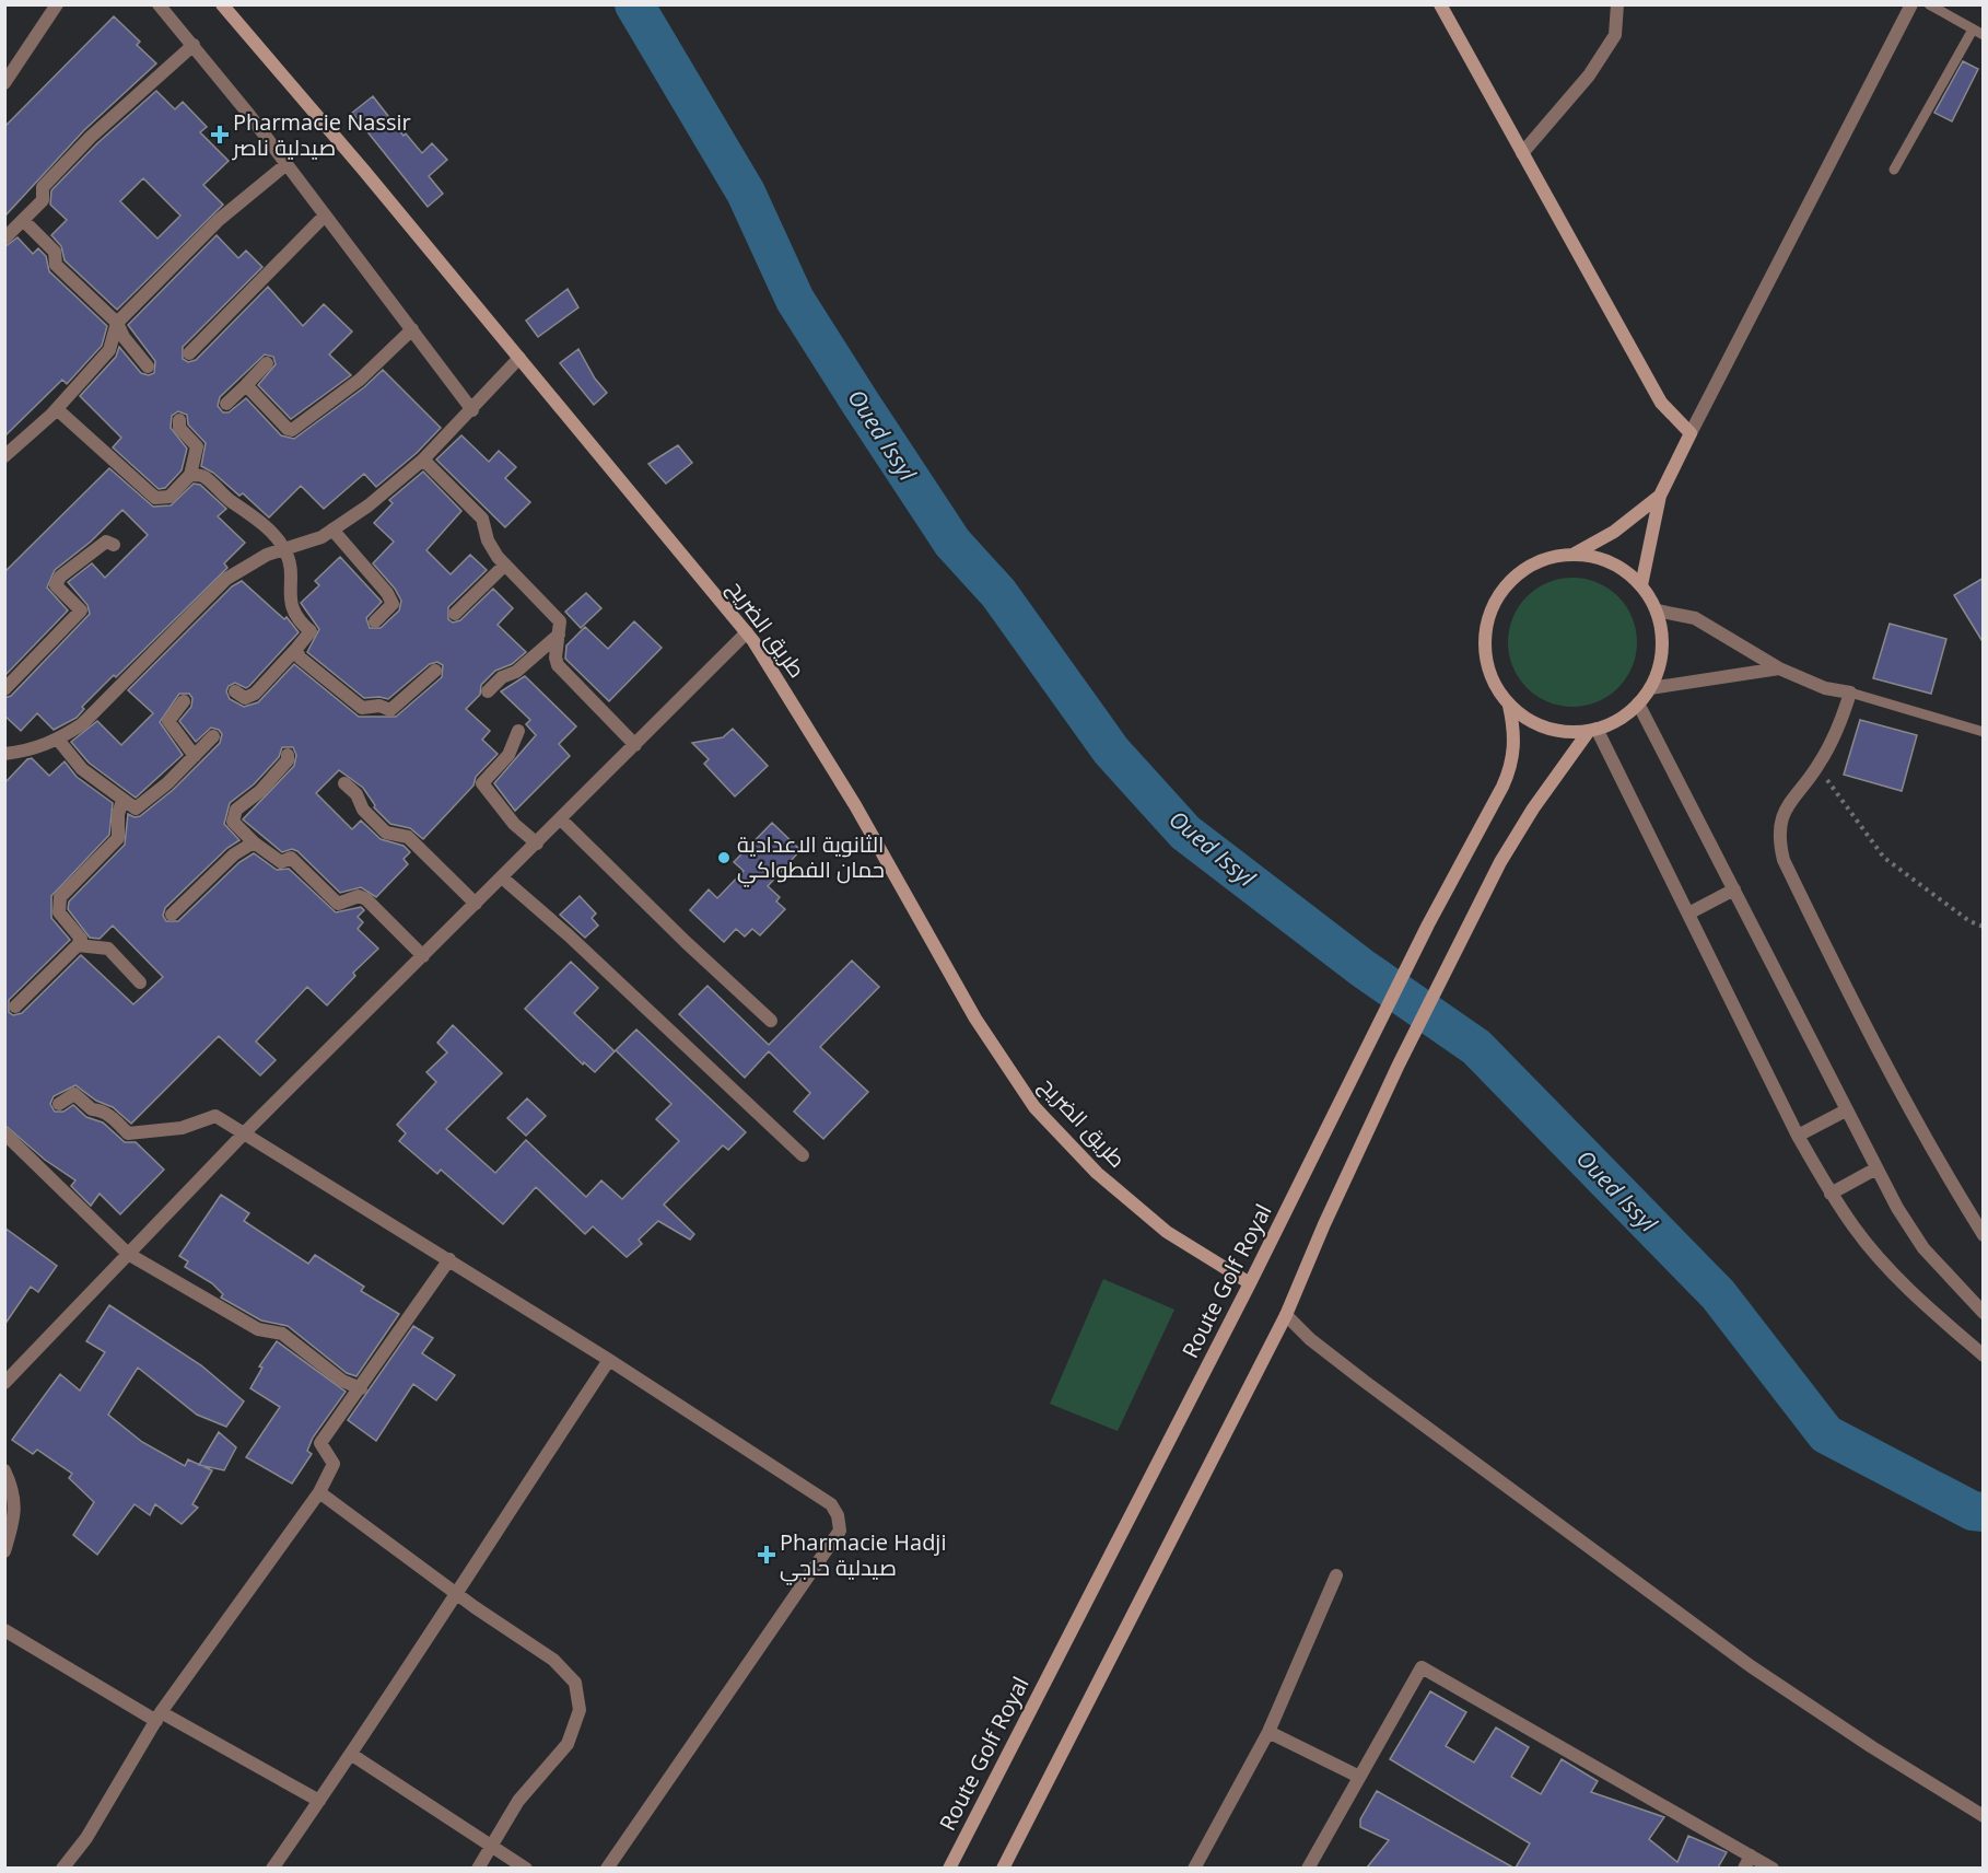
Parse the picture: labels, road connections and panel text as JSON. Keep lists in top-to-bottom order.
{
  "streets": {
    "street": ["طريق الضريح", "Route Golf Royal"]
  },
  "crossings": [
    ["طريق الضريح", "Route Golf Royal"]
  ],
  "water": ["Oued Issyl"],
  "places": {
    "health": ["Pharmacie Nassir صيدلية ناصر", "Pharmacie Hadji صيدلية حاجي"],
    "other": ["الثانوية الاعدادية حمان الفطواكي"]
  }
}
